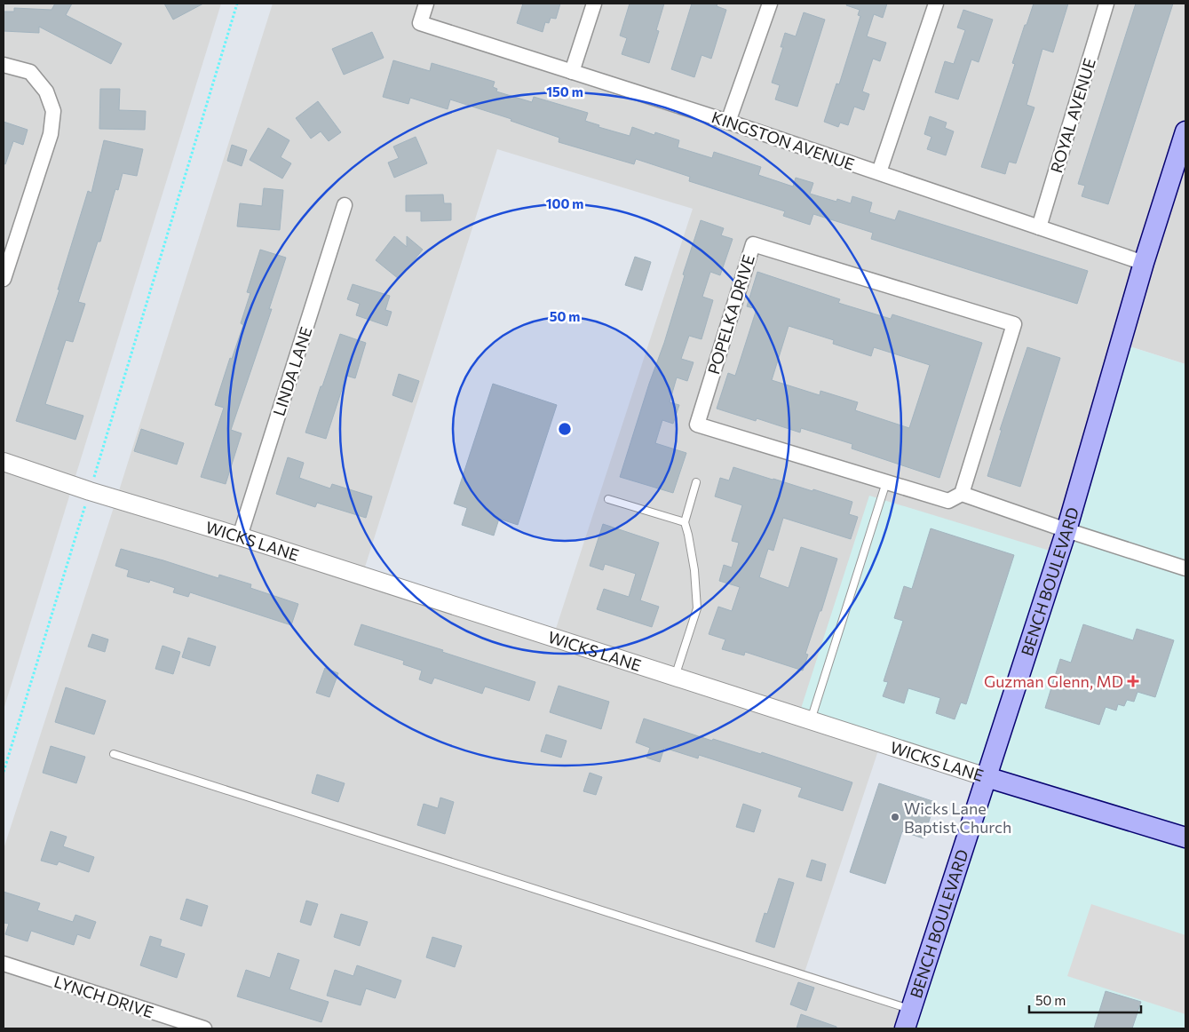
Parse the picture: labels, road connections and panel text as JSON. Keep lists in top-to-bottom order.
{
  "streets": {
    "main road": ["WICKS LANE", "BENCH BOULEVARD"],
    "street": [
      "ROYAL AVENUE",
      "KINGSTON AVENUE",
      "POPELKA DRIVE",
      "LINDA LANE",
      "LYNCH DRIVE"
    ]
  },
  "crossings": [
    ["ROYAL AVENUE", "KINGSTON AVENUE"],
    ["KINGSTON AVENUE", "BENCH BOULEVARD"],
    ["LINDA LANE", "WICKS LANE"],
    ["WICKS LANE", "BENCH BOULEVARD"]
  ],
  "places": {
    "health": ["Guzman Glenn, MD"],
    "other": ["Wicks Lane Baptist Church"]
  },
  "scale_bar": "50 m",
  "rings": ["150 m", "100 m", "50 m"]
}
